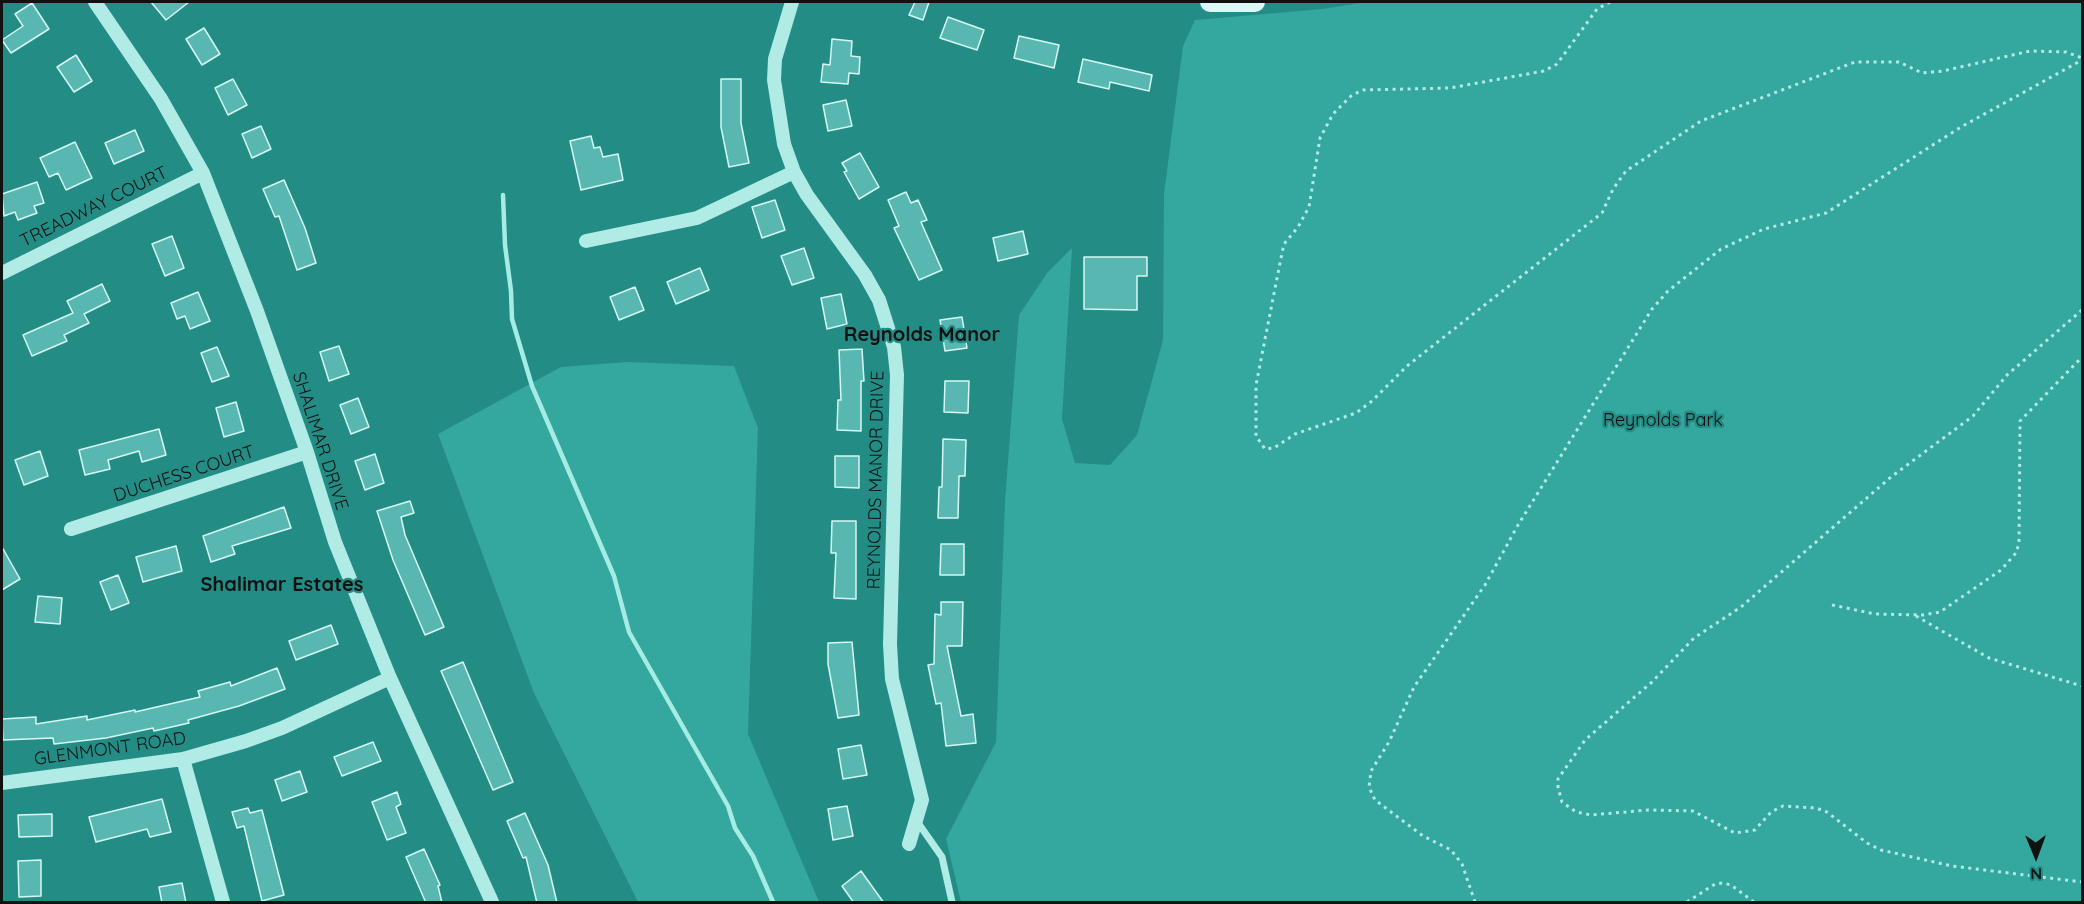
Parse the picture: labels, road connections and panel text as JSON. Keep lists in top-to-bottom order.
{
  "streets": {
    "street": [
      "TREADWAY COURT",
      "SHALIMAR DRIVE",
      "DUCHESS COURT",
      "REYNOLDS MANOR DRIVE",
      "GLENMONT ROAD"
    ]
  },
  "crossings": [
    ["TREADWAY COURT", "SHALIMAR DRIVE"],
    ["SHALIMAR DRIVE", "DUCHESS COURT"],
    ["SHALIMAR DRIVE", "GLENMONT ROAD"]
  ],
  "districts": ["Reynolds Manor", "Shalimar Estates"],
  "parks": ["Reynolds Park"],
  "north": "bottom"
}
